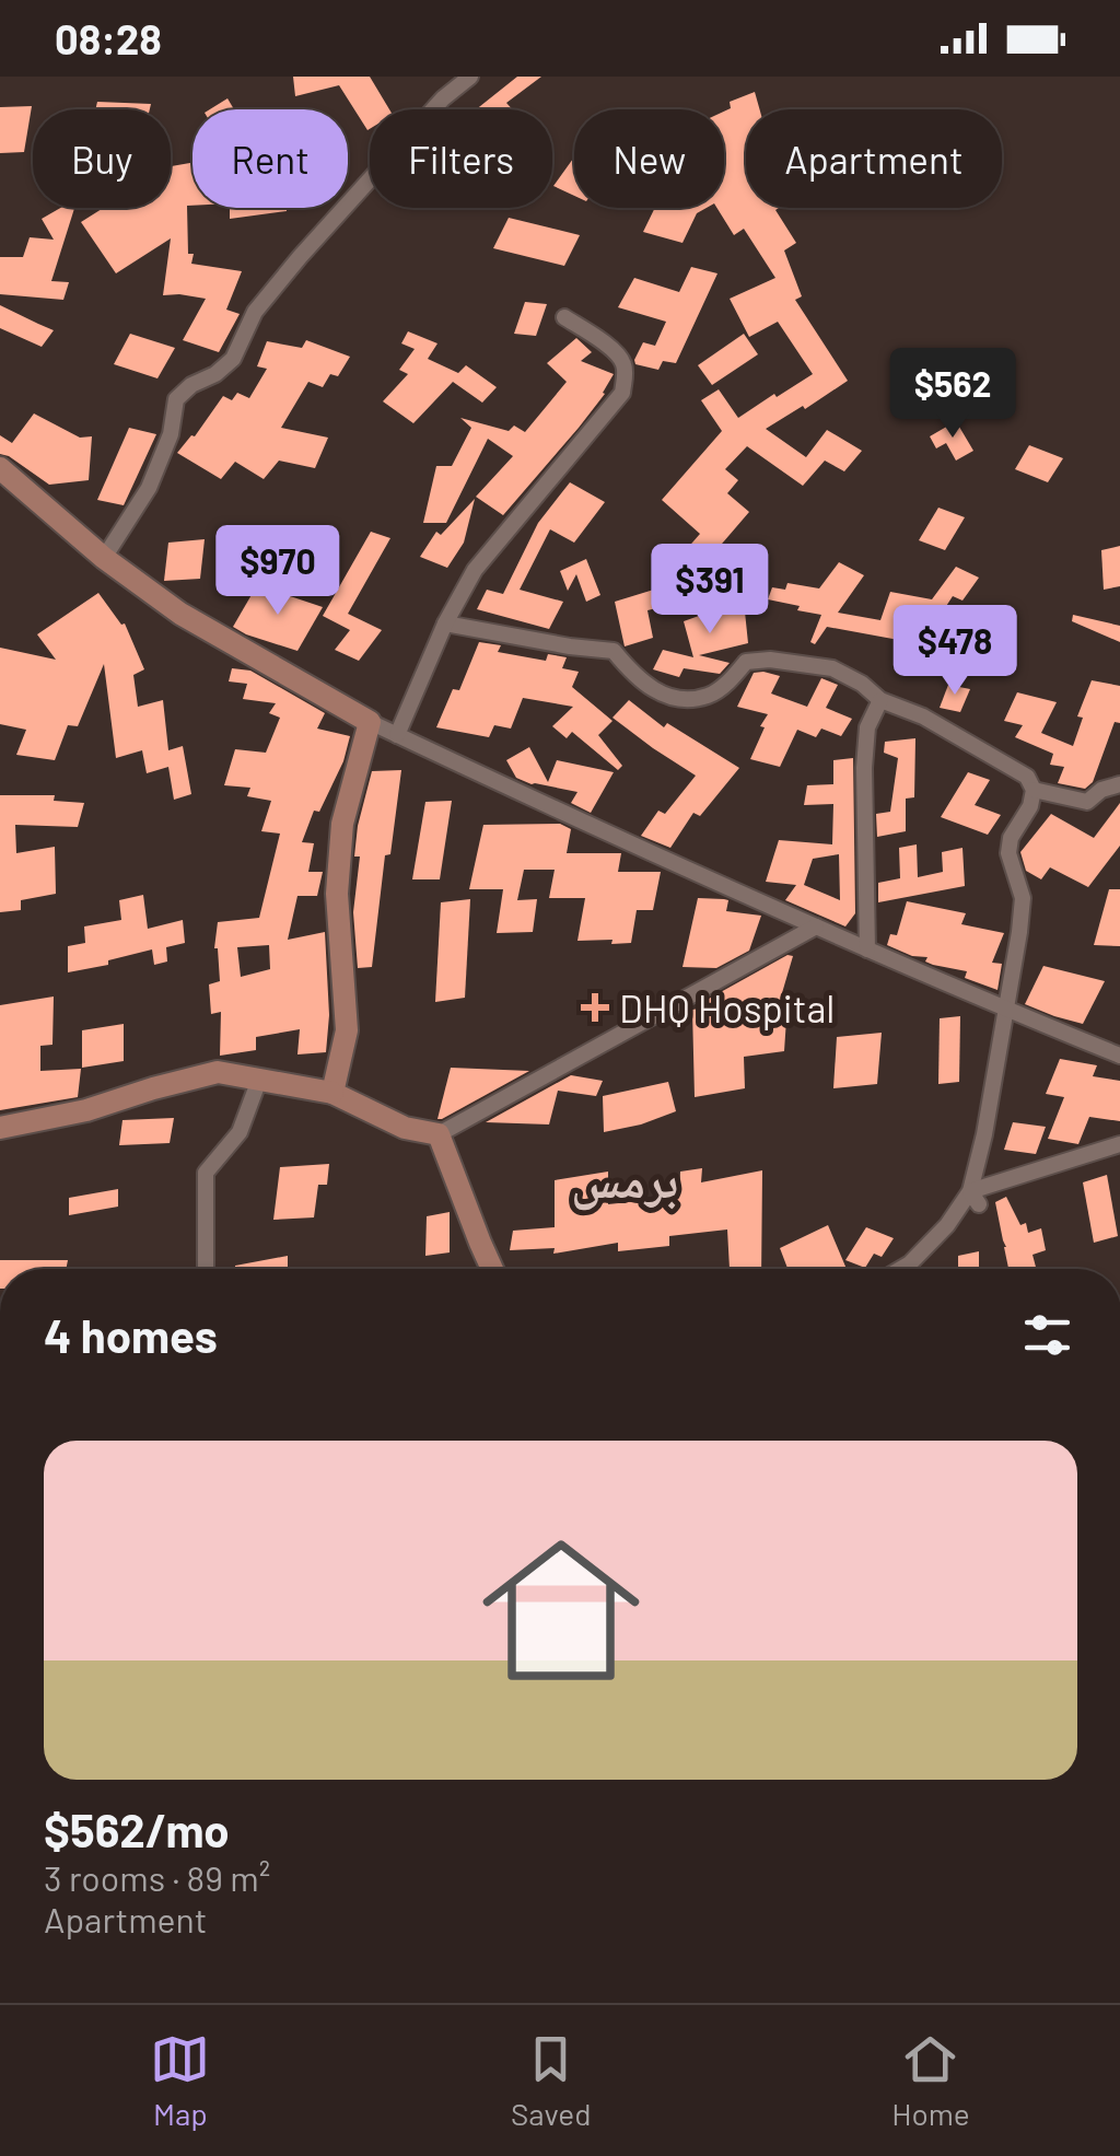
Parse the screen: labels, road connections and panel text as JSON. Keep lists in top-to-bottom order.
{
  "districts": ["برمس"],
  "places": {
    "health": ["DHQ Hospital"]
  },
  "page": {
    "status": "08:28",
    "chip": [
      "Buy",
      "Rent",
      "Filters",
      "New",
      "Apartment"
    ],
    "price": [
      "$562",
      "$970",
      "$391",
      "$478"
    ],
    "heading": "4 homes",
    "list": [
      {
        "name": "$562/mo",
        "note": "3 rooms · 89 m² · Apartment"
      }
    ],
    "tabs": ["Map", "Saved", "Home"]
  }
}
